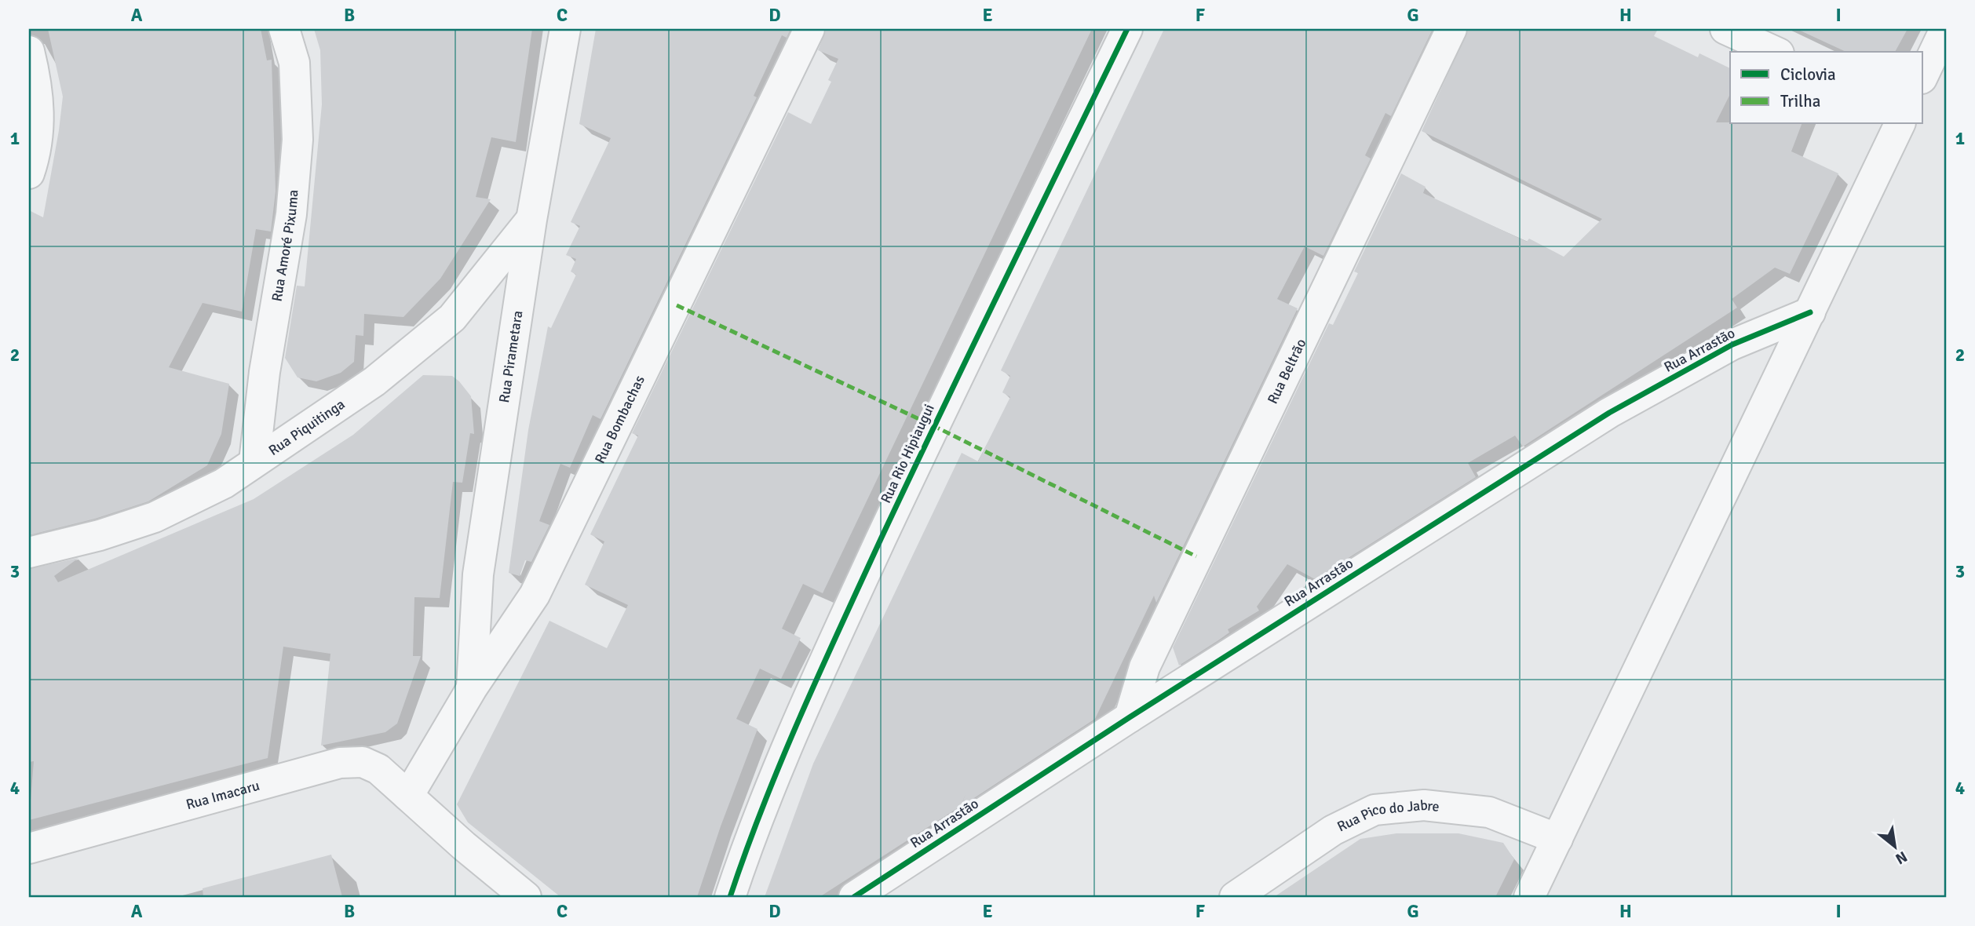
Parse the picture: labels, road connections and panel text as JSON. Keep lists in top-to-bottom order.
{
  "streets": {
    "street": [
      "Rua Amoré Pixuma",
      "Rua Arrastão",
      "Rua Pirametara",
      "Rua Beltrão",
      "Rua Bombachas",
      "Rua Piquitinga",
      "Rua Rio Hipiaugui",
      "Rua Imacaru",
      "Rua Pico do Jabre"
    ]
  },
  "crossings": [
    ["Rua Amoré Pixuma", "Rua Piquitinga"],
    ["Rua Arrastão", "Rua Beltrão"],
    ["Rua Pirametara", "Rua Bombachas"],
    ["Rua Pirametara", "Rua Piquitinga"],
    ["Rua Bombachas", "Rua Imacaru"]
  ],
  "legend": ["Ciclovia", "Trilha"],
  "north": "bottom right",
  "grid": {
    "columns": [
      "A",
      "B",
      "C",
      "D",
      "E",
      "F",
      "G",
      "H",
      "I"
    ],
    "rows": [
      "1",
      "2",
      "3",
      "4"
    ]
  }
}
